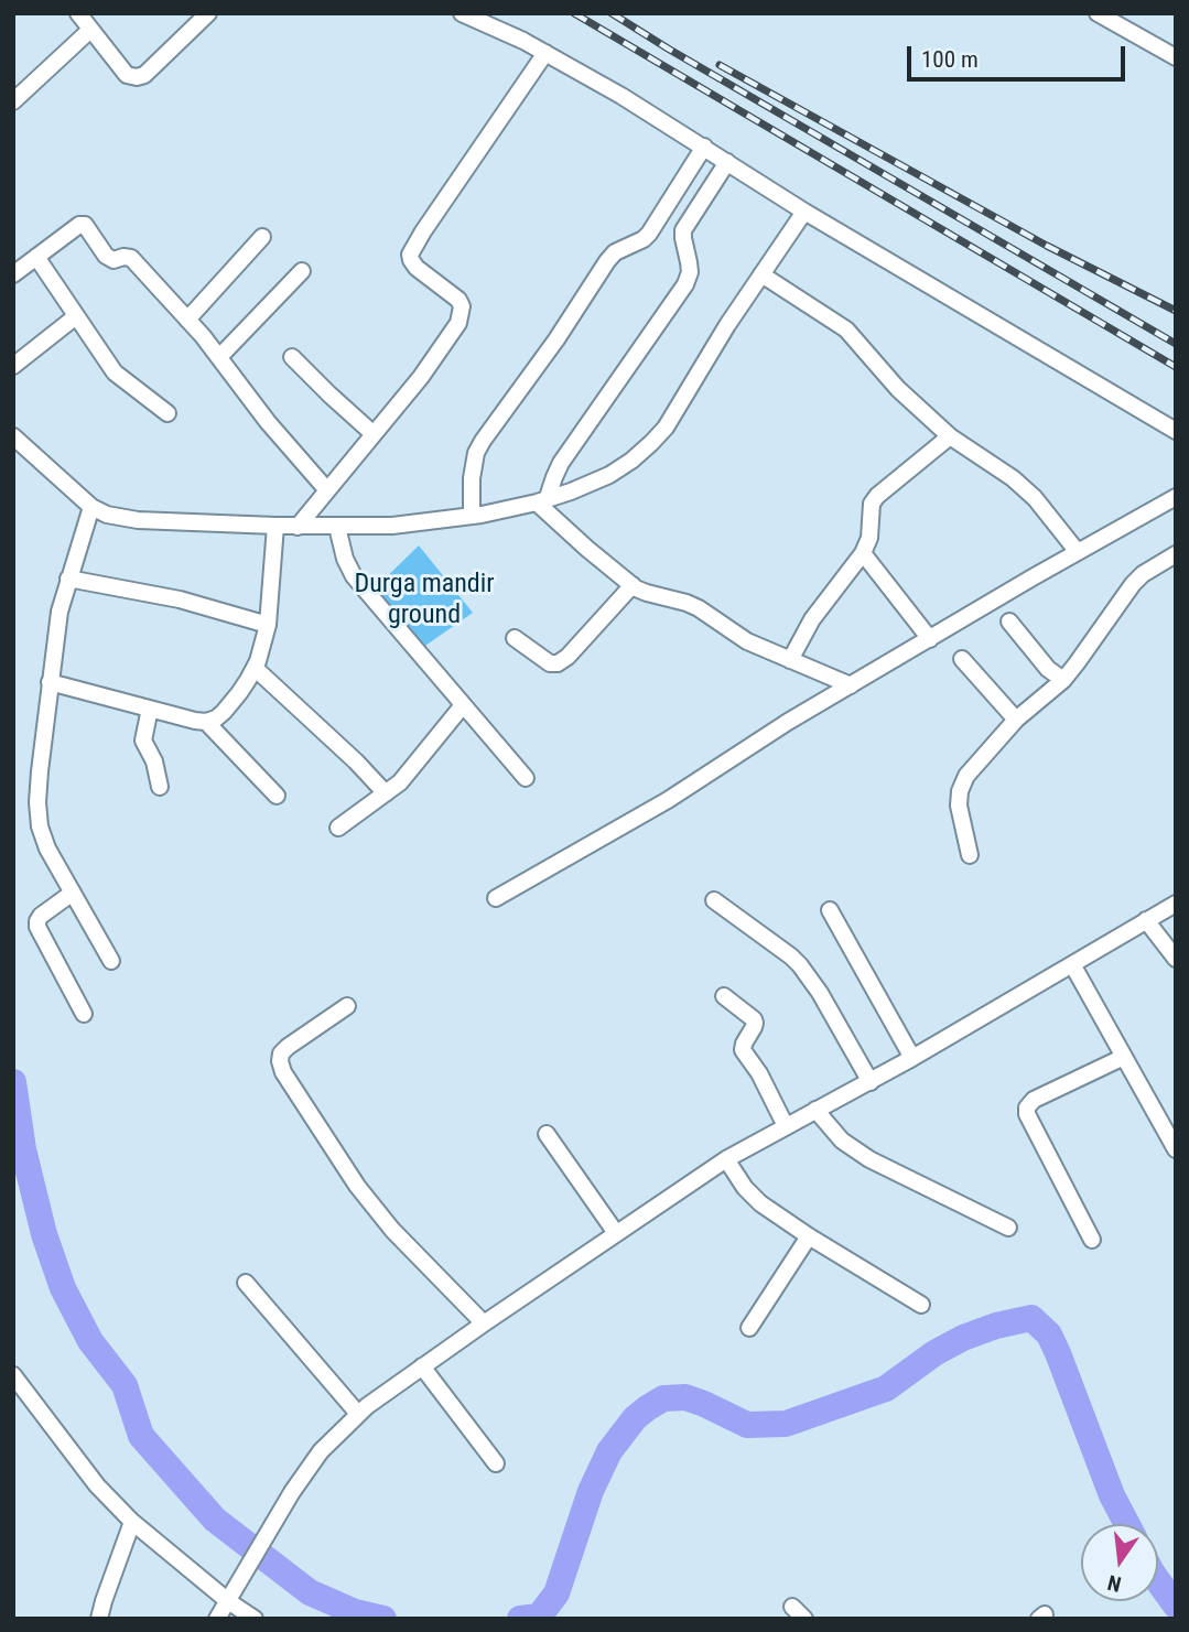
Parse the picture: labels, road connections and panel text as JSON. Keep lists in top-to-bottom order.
{
  "parks": ["Durga mandir ground"],
  "scale_bar": "100 m",
  "north": "bottom"
}
